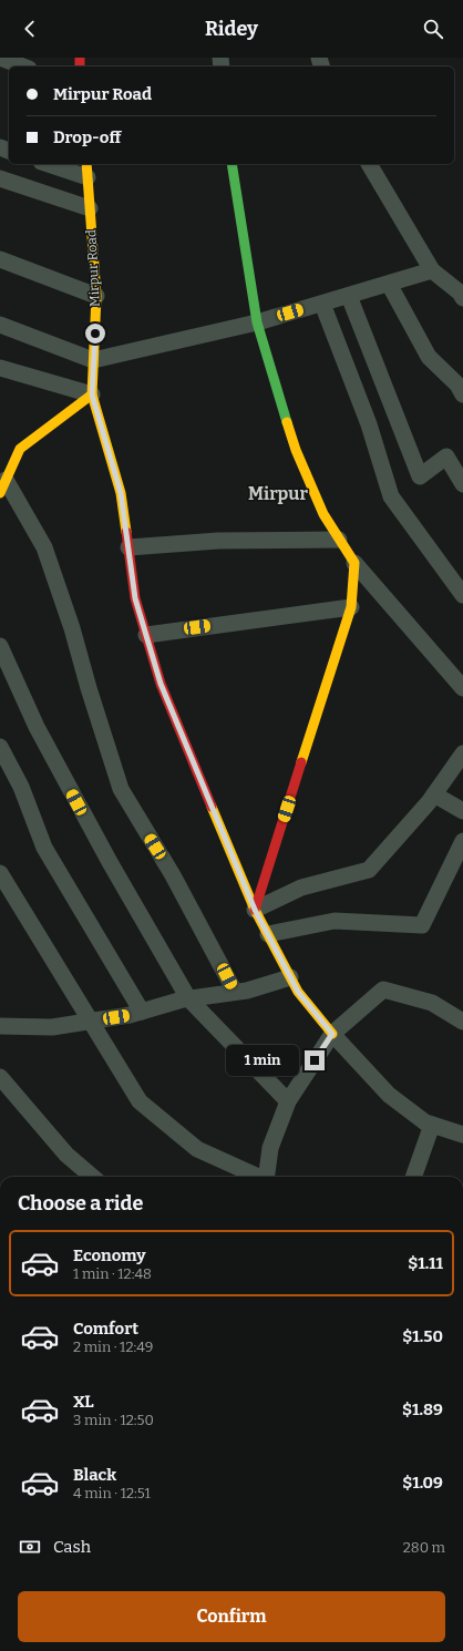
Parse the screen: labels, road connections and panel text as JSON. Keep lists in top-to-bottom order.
{
  "streets": {
    "street": ["Mirpur Road"]
  },
  "districts": ["Mirpur"],
  "page": {
    "header": "Ridey",
    "banner": ["Mirpur Road", "Drop-off"],
    "bubble": "1 min",
    "heading": "Choose a ride",
    "list": [
      {
        "name": "Economy",
        "note": "1 min · 12:48",
        "value": "$1.11"
      },
      {
        "name": "Comfort",
        "note": "2 min · 12:49",
        "value": "$1.50"
      },
      {
        "name": "XL",
        "note": "3 min · 12:50",
        "value": "$1.89"
      },
      {
        "name": "Black",
        "note": "4 min · 12:51",
        "value": "$1.09"
      }
    ],
    "pay": ["Cash", "280 m"],
    "buttons": "Confirm"
  }
}
